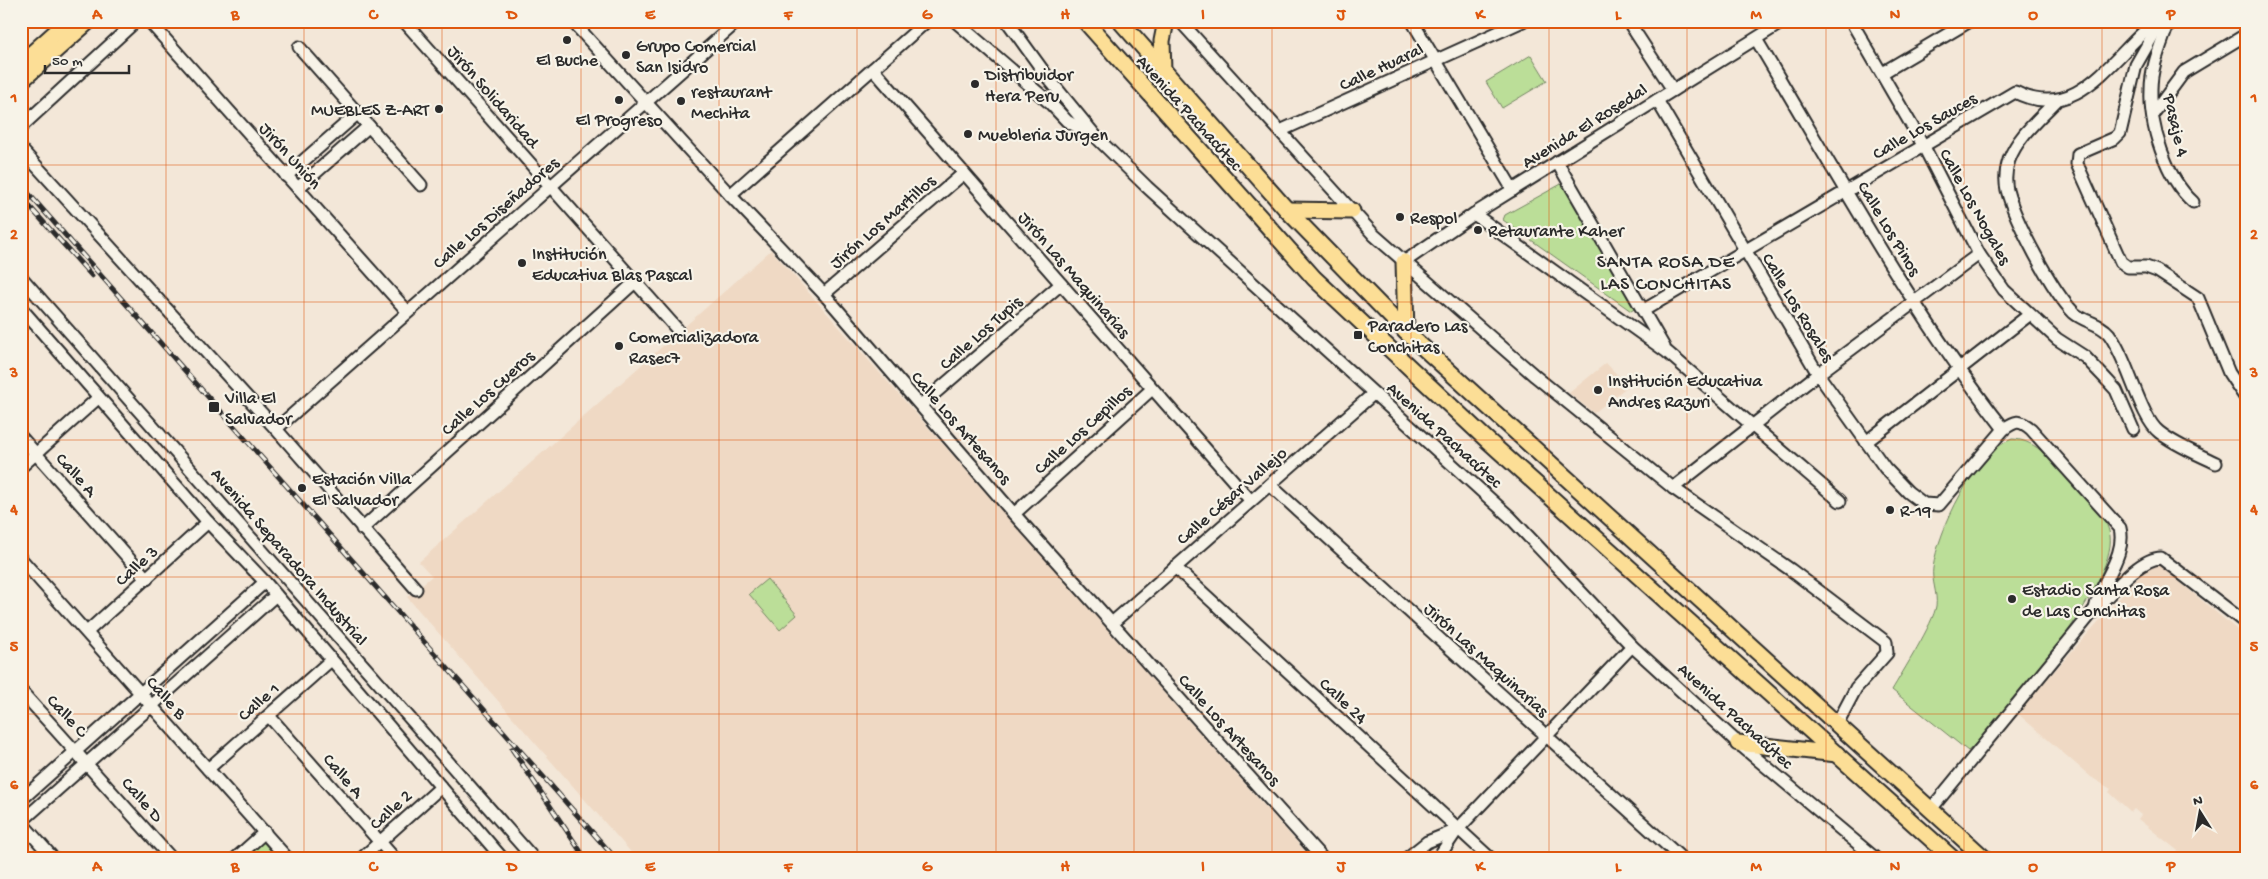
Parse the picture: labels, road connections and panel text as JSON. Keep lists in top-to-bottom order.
{
  "streets": {
    "main road": ["Avenida Pachacútec"],
    "street": [
      "Calle Huaral",
      "Jirón Solidaridad",
      "Avenida El Rosedal",
      "Calle Los Sauces",
      "Pasaje 4",
      "Jirón Unión",
      "Calle Los Nogales",
      "Calle Los Diseñadores",
      "Jirón Los Martillos",
      "Calle Los Pinos",
      "Jirón Las Maquinarias",
      "Calle Los Rosales",
      "Calle Los Tupis",
      "Calle Los Cueros",
      "Calle Los Artesanos",
      "Calle Los Cepillos",
      "Calle A",
      "Calle César Vallejo",
      "Avenida Separadora Industrial",
      "Calle 3",
      "Calle B",
      "Calle 24",
      "Calle 1",
      "Calle C",
      "Calle D",
      "Calle 2"
    ]
  },
  "crossings": [
    ["Jirón Solidaridad", "Calle Los Diseñadores"],
    ["Jirón Solidaridad", "Calle Los Cueros"],
    ["Avenida Pachacútec", "Calle César Vallejo"],
    ["Avenida El Rosedal", "Calle Los Pinos"],
    ["Avenida El Rosedal", "Calle Los Rosales"],
    ["Calle Los Sauces", "Calle Los Nogales"],
    ["Calle Los Sauces", "Calle Los Pinos"],
    ["Calle Los Sauces", "Calle Los Rosales"],
    ["Jirón Unión", "Calle Los Diseñadores"],
    ["Calle Los Diseñadores", "Calle Los Artesanos"],
    ["Jirón Los Martillos", "Jirón Las Maquinarias"],
    ["Jirón Los Martillos", "Calle Los Artesanos"],
    ["Calle Los Pinos", "Calle Los Rosales"],
    ["Jirón Las Maquinarias", "Calle Los Tupis"],
    ["Jirón Las Maquinarias", "Calle Los Cepillos"],
    ["Jirón Las Maquinarias", "Calle César Vallejo"],
    ["Calle Los Tupis", "Calle Los Artesanos"],
    ["Calle Los Artesanos", "Calle Los Cepillos"],
    ["Calle Los Artesanos", "Calle César Vallejo"],
    ["Calle A", "Calle 3"],
    ["Calle A", "Calle 1"],
    ["Calle A", "Calle 2"],
    ["Calle César Vallejo", "Calle 24"],
    ["Avenida Separadora Industrial", "Calle 3"],
    ["Avenida Separadora Industrial", "Calle 1"],
    ["Avenida Separadora Industrial", "Calle 2"],
    ["Calle 3", "Calle B"],
    ["Calle B", "Calle 1"],
    ["Calle C", "Calle D"]
  ],
  "districts": ["SANTA ROSA DE LAS CONCHITAS"],
  "places": {
    "other": [
      "El Buche",
      "Grupo Comercial San Isidro",
      "Distribuidor Hera Peru",
      "El Progreso",
      "restaurant Mechita",
      "MUEBLES Z-ART",
      "Muebleria Jurgen",
      "Respol",
      "Retaurante Kaher",
      "Institución Educativa Blas Pascal",
      "Comercializadora Rasec7",
      "Institución Educativa Andres Razuri",
      "Estación Villa El Salvador",
      "R-19",
      "Estadio Santa Rosa de Las Conchitas"
    ],
    "transit": ["Paradero Las Conchitas", "Villa El Salvador"]
  },
  "scale_bar": "50 m",
  "north": "top",
  "grid": {
    "columns": [
      "A",
      "B",
      "C",
      "D",
      "E",
      "F",
      "G",
      "H",
      "I",
      "J",
      "K",
      "L",
      "M",
      "N",
      "O",
      "P"
    ],
    "rows": [
      "1",
      "2",
      "3",
      "4",
      "5",
      "6"
    ]
  }
}
